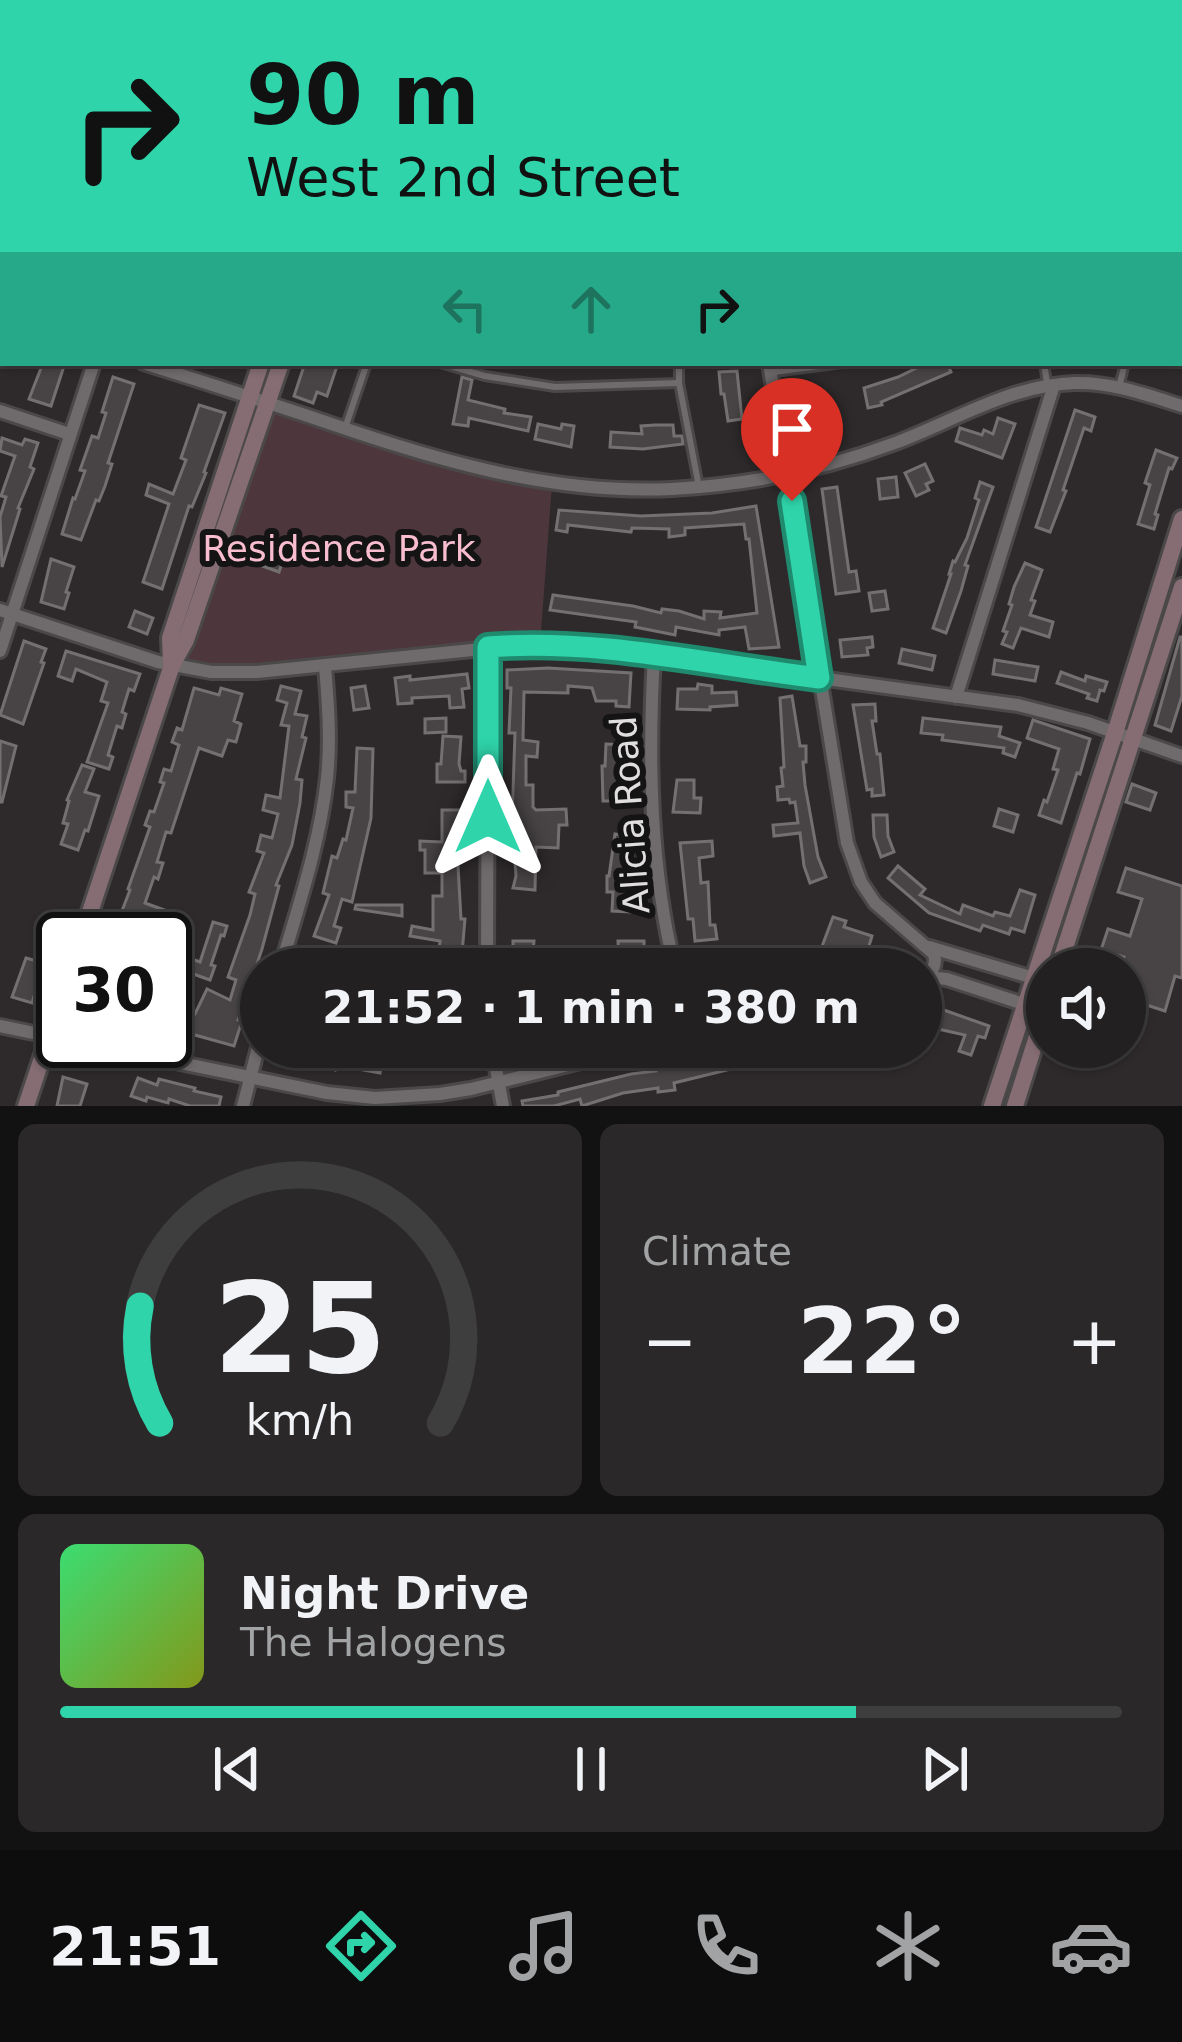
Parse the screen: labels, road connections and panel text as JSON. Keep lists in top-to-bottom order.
{
  "streets": {
    "street": ["Alicia Road"]
  },
  "parks": ["Residence Park"],
  "page": {
    "turn": ["90 m", "West 2nd Street"],
    "limit": "30",
    "trip": "21:52 · 1 min · 380 m",
    "tile": "Climate",
    "heat": ["−", "22°", "+"],
    "song": ["Night Drive", "The Halogens"],
    "tabs": "21:51",
    "gauge": ["25", "km/h"]
  }
}
